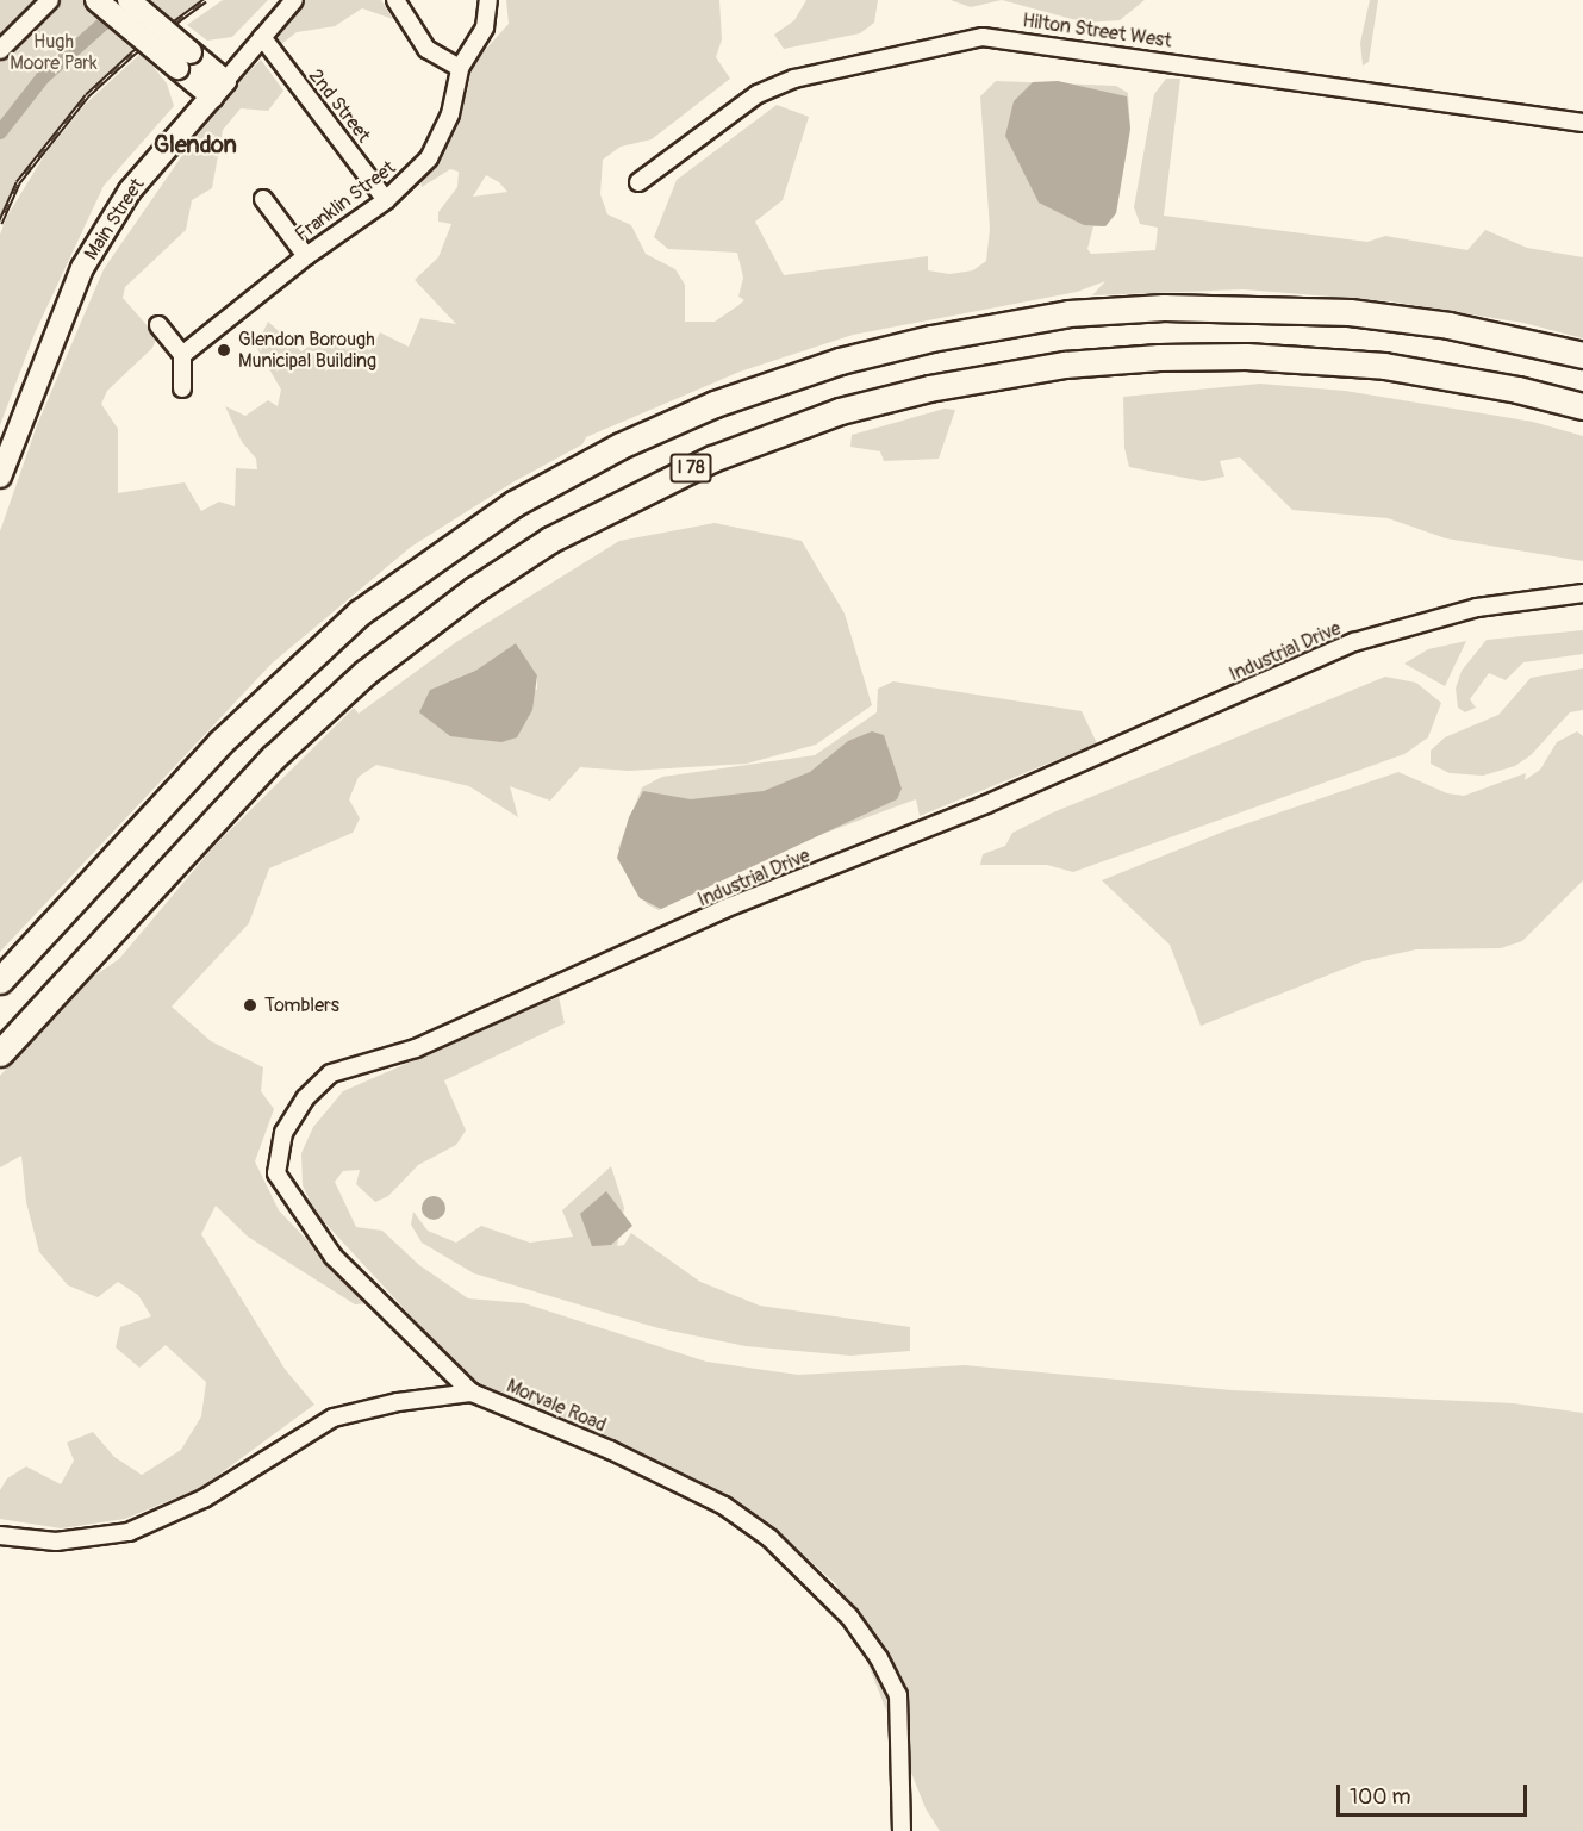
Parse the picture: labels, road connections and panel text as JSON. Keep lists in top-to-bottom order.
{
  "streets": {
    "highway": ["I 78"],
    "main road": ["Main Street"],
    "street": [
      "Hilton Street West",
      "2nd Street",
      "Franklin Street",
      "Industrial Drive",
      "Morvale Road"
    ]
  },
  "crossings": [
    ["2nd Street", "Franklin Street"],
    ["2nd Street", "Main Street"],
    ["Industrial Drive", "Morvale Road"]
  ],
  "districts": ["Glendon"],
  "parks": ["Hugh Moore Park"],
  "places": ["Glendon Borough Municipal Building", "Tomblers"],
  "scale_bar": "100 m"
}
